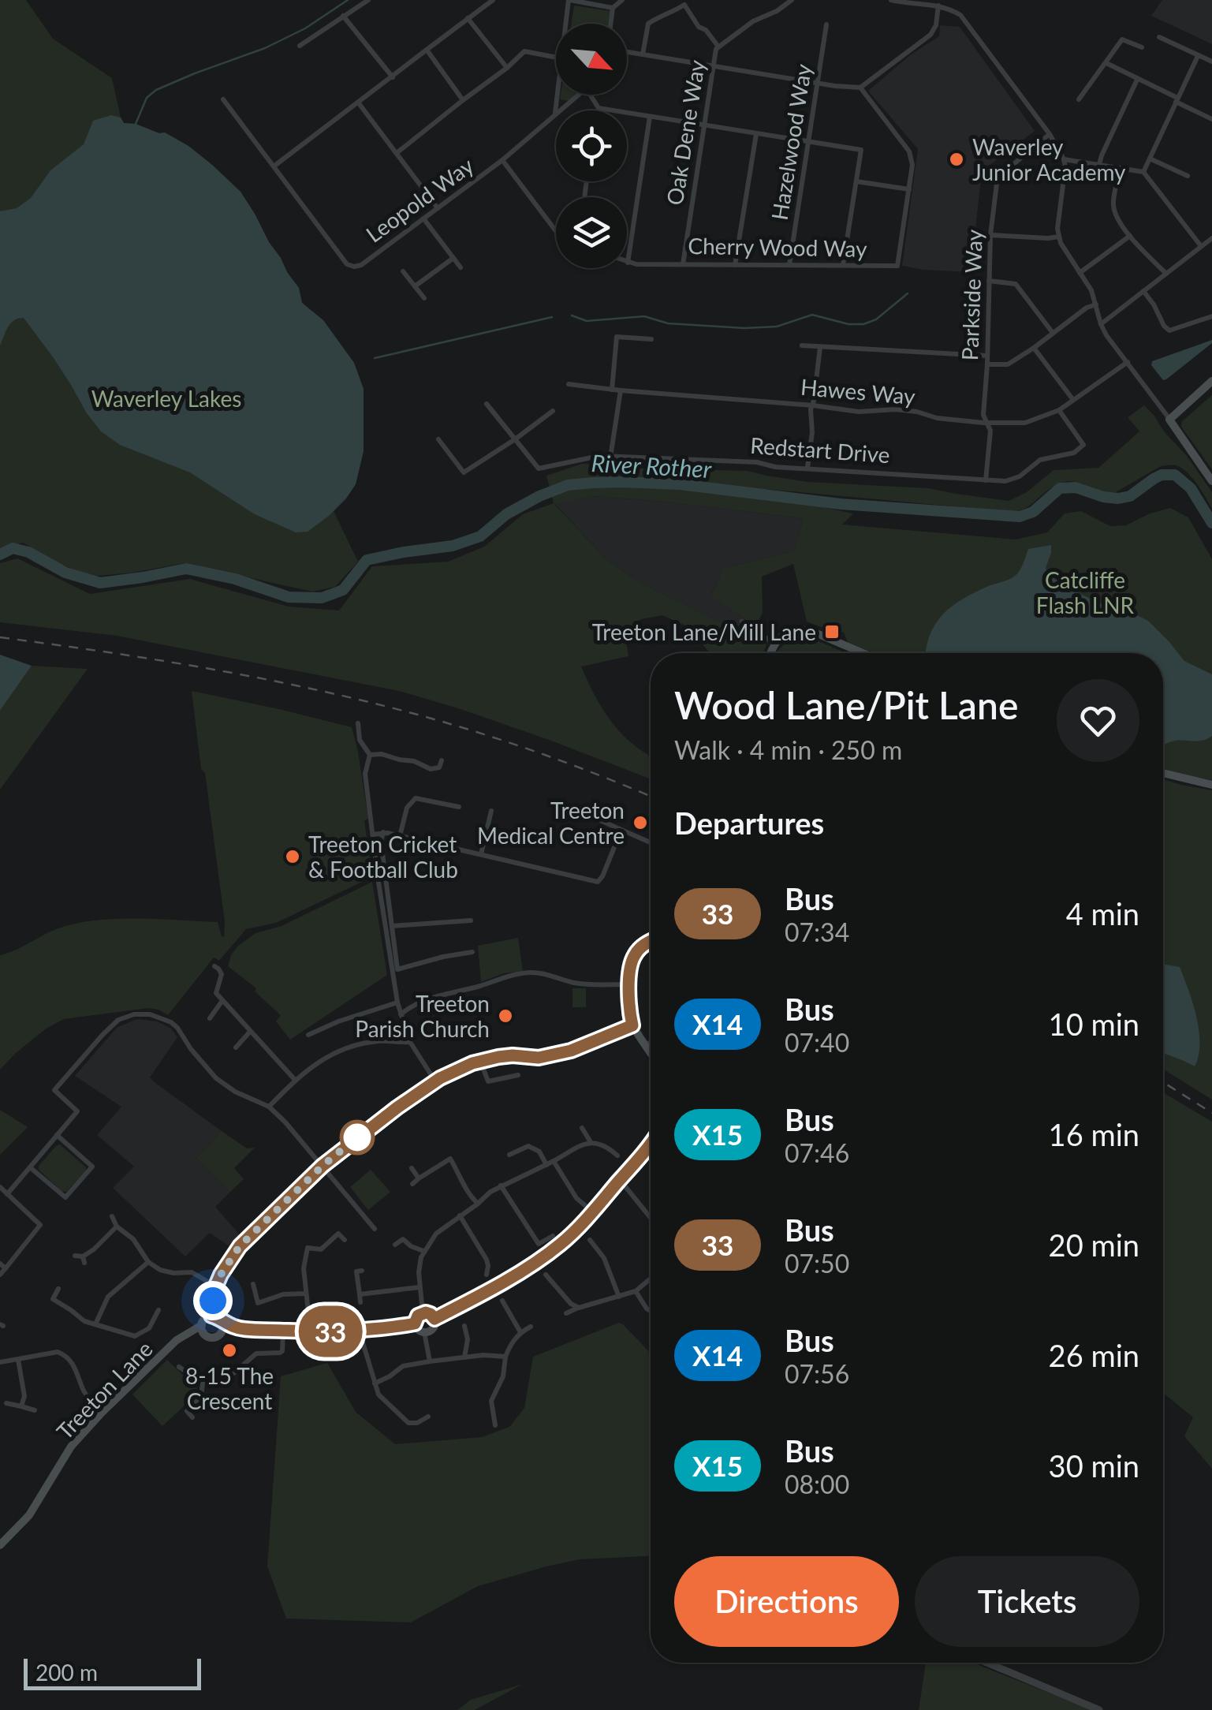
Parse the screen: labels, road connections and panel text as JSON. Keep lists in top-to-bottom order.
{
  "streets": {
    "main road": ["Treeton Lane"],
    "street": [
      "Oak Dene Way",
      "Hazelwood Way",
      "Leopold Way",
      "Cherry Wood Way",
      "Parkside Way",
      "Hawes Way",
      "Redstart Drive"
    ]
  },
  "crossings": [
    ["Oak Dene Way", "Cherry Wood Way"],
    ["Hazelwood Way", "Cherry Wood Way"],
    ["Parkside Way", "Hawes Way"],
    ["Parkside Way", "Redstart Drive"],
    ["Hawes Way", "Redstart Drive"]
  ],
  "water": ["River Rother"],
  "parks": ["Waverley Lakes", "Catcliffe Flash LNR"],
  "places": {
    "other": [
      "Waverley Junior Academy",
      "Treeton Medical Centre",
      "Treeton Cricket & Football Club",
      "Treeton Parish Church",
      "8-15 The Crescent"
    ],
    "transit": ["Treeton Lane/Mill Lane"]
  },
  "lines": ["bus line 33"],
  "scale_bar": "200 m",
  "north": "bottom right",
  "page": {
    "on_map": "33",
    "heading": [
      ["Wood Lane/Pit Lane", "Walk · 4 min · 250 m"],
      "Departures"
    ],
    "list": [
      {
        "mark": "33",
        "name": "Bus",
        "note": "07:34",
        "value": "4 min"
      },
      {
        "mark": "X14",
        "name": "Bus",
        "note": "07:40",
        "value": "10 min"
      },
      {
        "mark": "X15",
        "name": "Bus",
        "note": "07:46",
        "value": "16 min"
      },
      {
        "mark": "33",
        "name": "Bus",
        "note": "07:50",
        "value": "20 min"
      },
      {
        "mark": "X14",
        "name": "Bus",
        "note": "07:56",
        "value": "26 min"
      },
      {
        "mark": "X15",
        "name": "Bus",
        "note": "08:00",
        "value": "30 min"
      }
    ],
    "buttons": ["Directions", "Tickets"],
    "scale": "200 m"
  }
}
